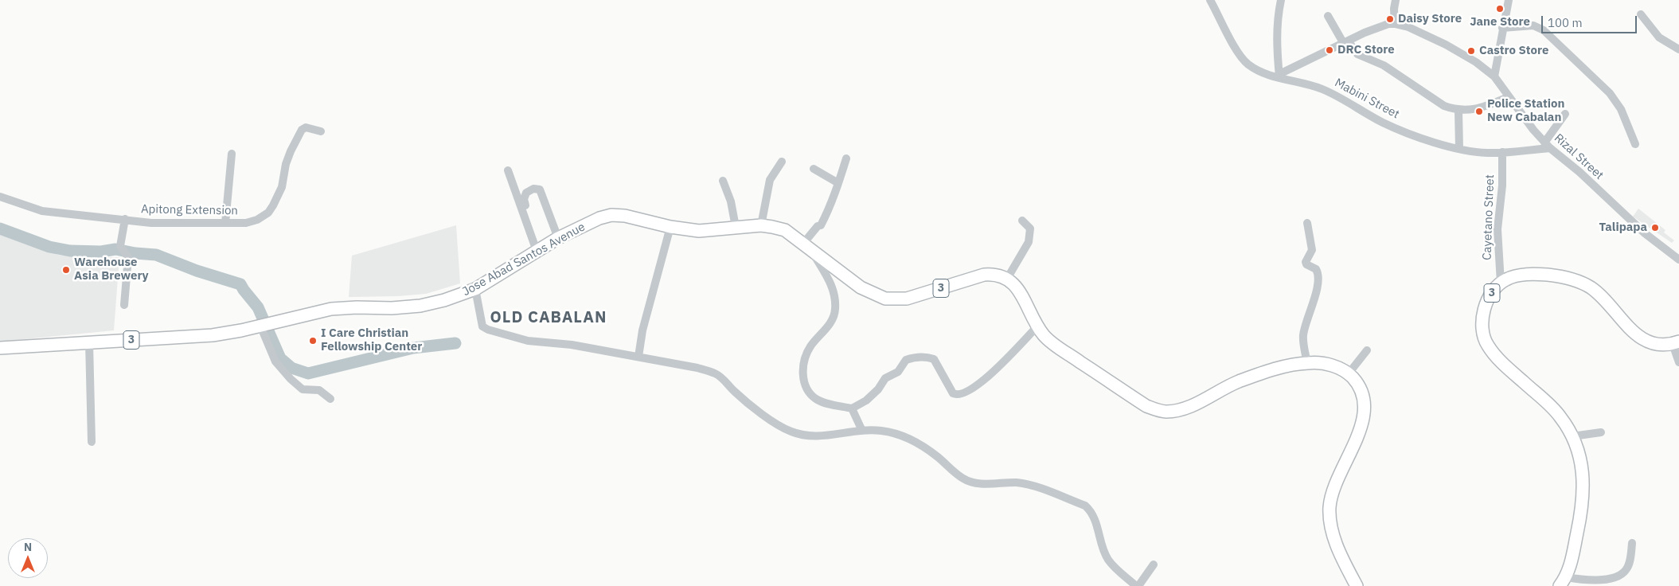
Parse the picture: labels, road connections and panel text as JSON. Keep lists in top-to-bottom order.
{
  "streets": {
    "highway": ["Jose Abad Santos Avenue", "3"],
    "street": [
      "Mabini Street",
      "Rizal Street",
      "Apitong Extension",
      "Cayetano Street"
    ]
  },
  "crossings": [
    ["Mabini Street", "Rizal Street"],
    ["Mabini Street", "Cayetano Street"],
    ["Cayetano Street", "3"]
  ],
  "districts": ["OLD CABALAN"],
  "places": [
    "Jane Store",
    "Daisy Store",
    "DRC Store",
    "Castro Store",
    "Police Station New Cabalan",
    "Talipapa",
    "Warehouse Asia Brewery",
    "I Care Christian Fellowship Center"
  ],
  "scale_bar": "100 m",
  "north": "top"
}
